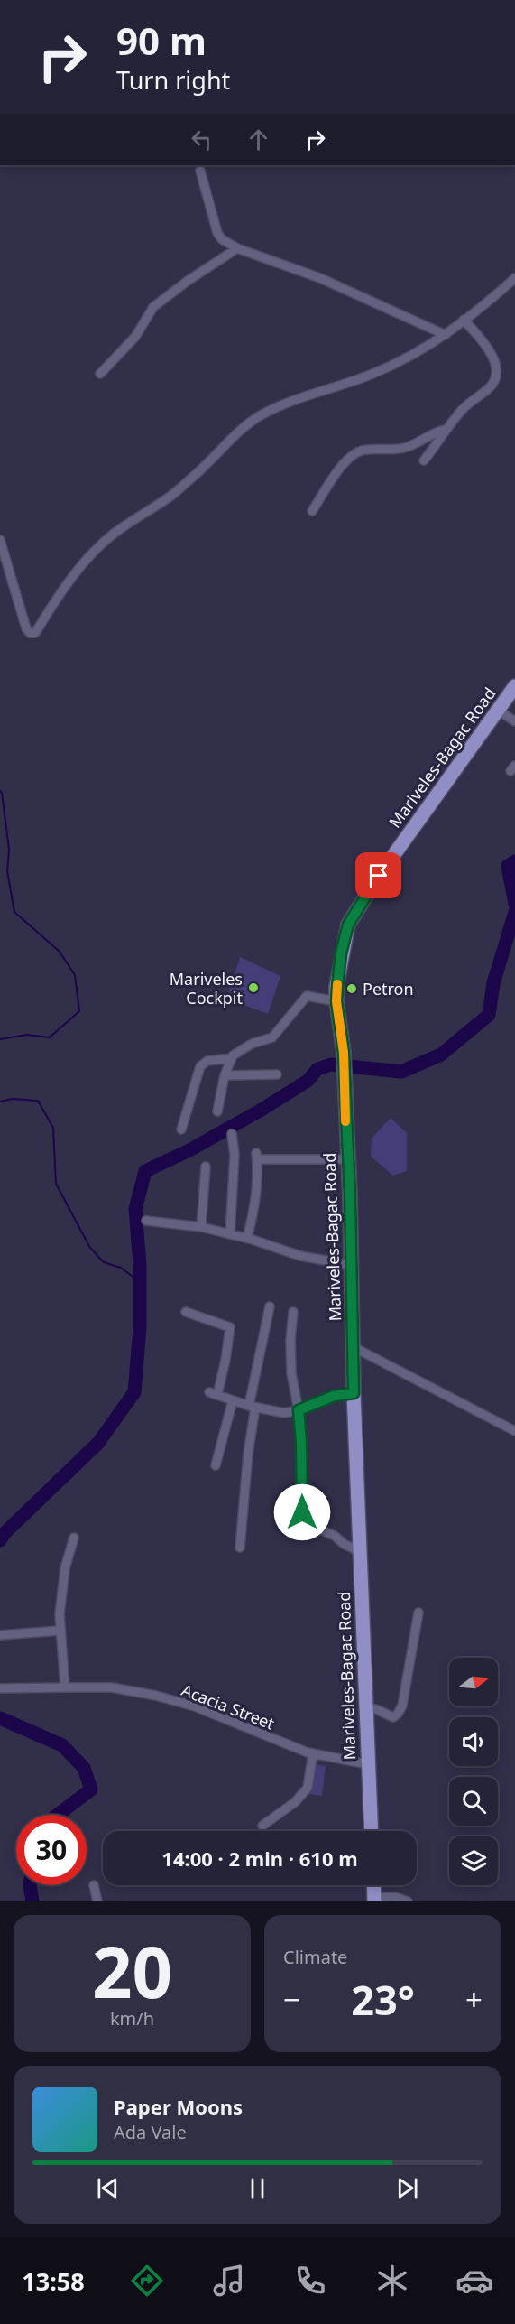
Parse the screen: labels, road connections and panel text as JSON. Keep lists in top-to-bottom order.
{
  "streets": {
    "main road": ["Mariveles-Bagac Road"],
    "street": ["Acacia Street"]
  },
  "crossings": [
    ["Mariveles-Bagac Road", "Acacia Street"]
  ],
  "places": ["Mariveles Cockpit", "Petron"],
  "north": "right",
  "page": {
    "turn": ["90 m", "Turn right"],
    "limit": "30",
    "trip": "14:00 · 2 min · 610 m",
    "tile": [
      ["20", "km/h"],
      "Climate"
    ],
    "heat": ["−", "23°", "+"],
    "song": ["Paper Moons", "Ada Vale"],
    "tabs": "13:58"
  }
}
